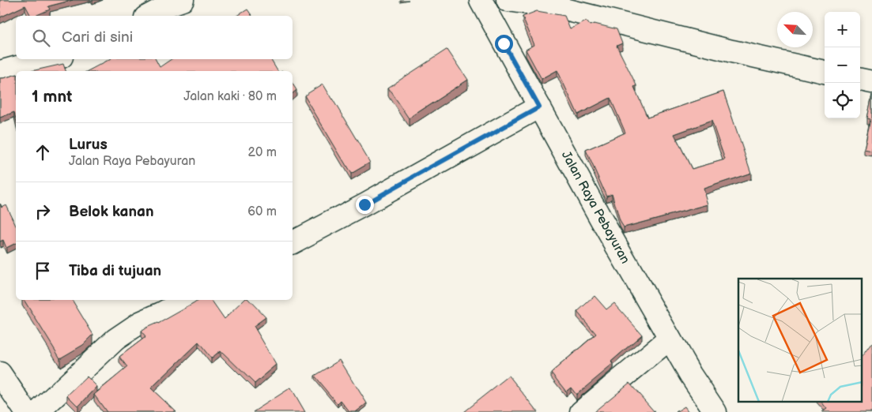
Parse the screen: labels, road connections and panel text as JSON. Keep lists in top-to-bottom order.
{
  "streets": {
    "street": ["Jalan Raya Pebayuran"]
  },
  "north": "top left",
  "page": {
    "map_buttons": ["+", "−"],
    "search": "Cari di sini",
    "heading": ["1 mnt", "Jalan kaki · 80 m"],
    "list": [
      ["Lurus", "Jalan Raya Pebayuran", "20 m"],
      ["Belok kanan", "60 m"],
      "Tiba di tujuan"
    ]
  }
}
